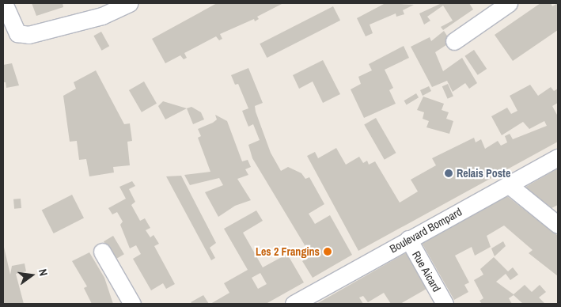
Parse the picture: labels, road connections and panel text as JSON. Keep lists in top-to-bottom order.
{
  "streets": {
    "street": ["Boulevard Bompard", "Rue Aicard"]
  },
  "crossings": [
    ["Boulevard Bompard", "Rue Aicard"]
  ],
  "places": ["Relais Poste", "Les 2 Frangins"],
  "north": "right"
}
